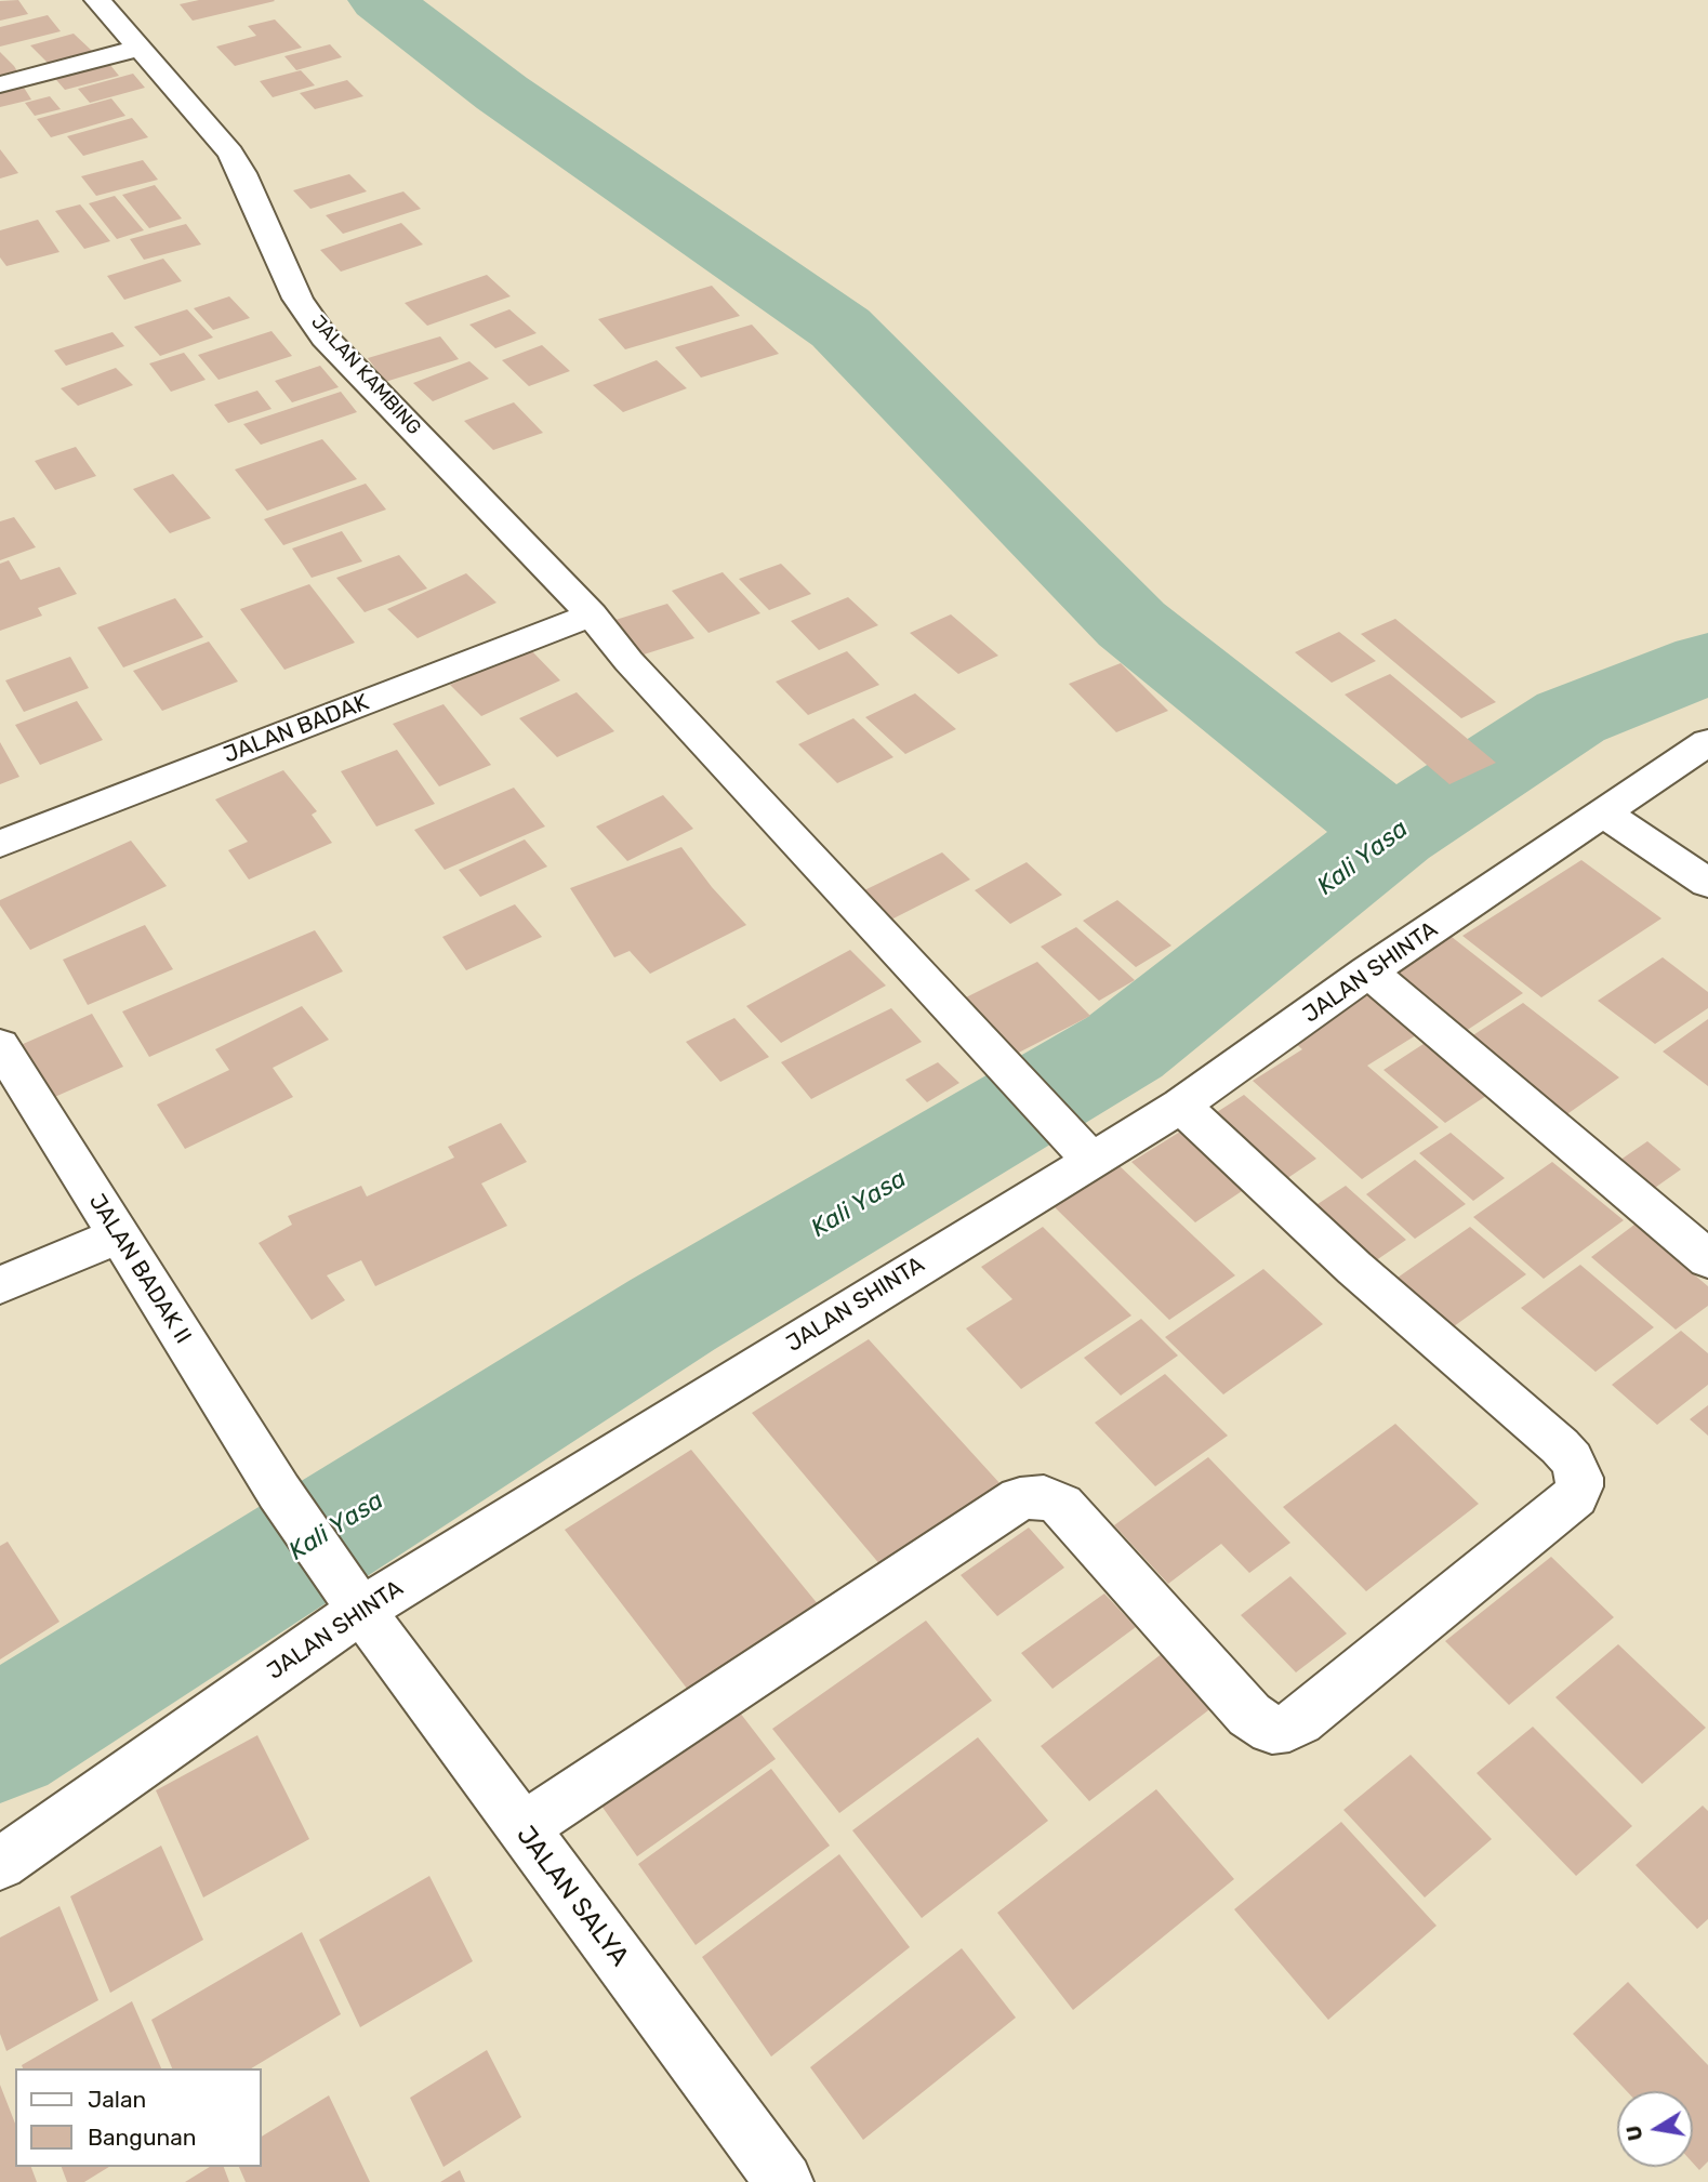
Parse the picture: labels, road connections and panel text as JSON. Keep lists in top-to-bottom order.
{
  "streets": {
    "street": [
      "JALAN KAMBING",
      "JALAN BADAK",
      "JALAN SHINTA",
      "JALAN BADAK II",
      "JALAN SALYA"
    ]
  },
  "crossings": [
    ["JALAN KAMBING", "JALAN BADAK"],
    ["JALAN KAMBING", "JALAN SHINTA"],
    ["JALAN SHINTA", "JALAN BADAK II"],
    ["JALAN SHINTA", "JALAN SALYA"],
    ["JALAN BADAK II", "JALAN SALYA"]
  ],
  "water": ["Kali Yasa"],
  "legend": ["Jalan", "Bangunan"],
  "north": "left"
}
